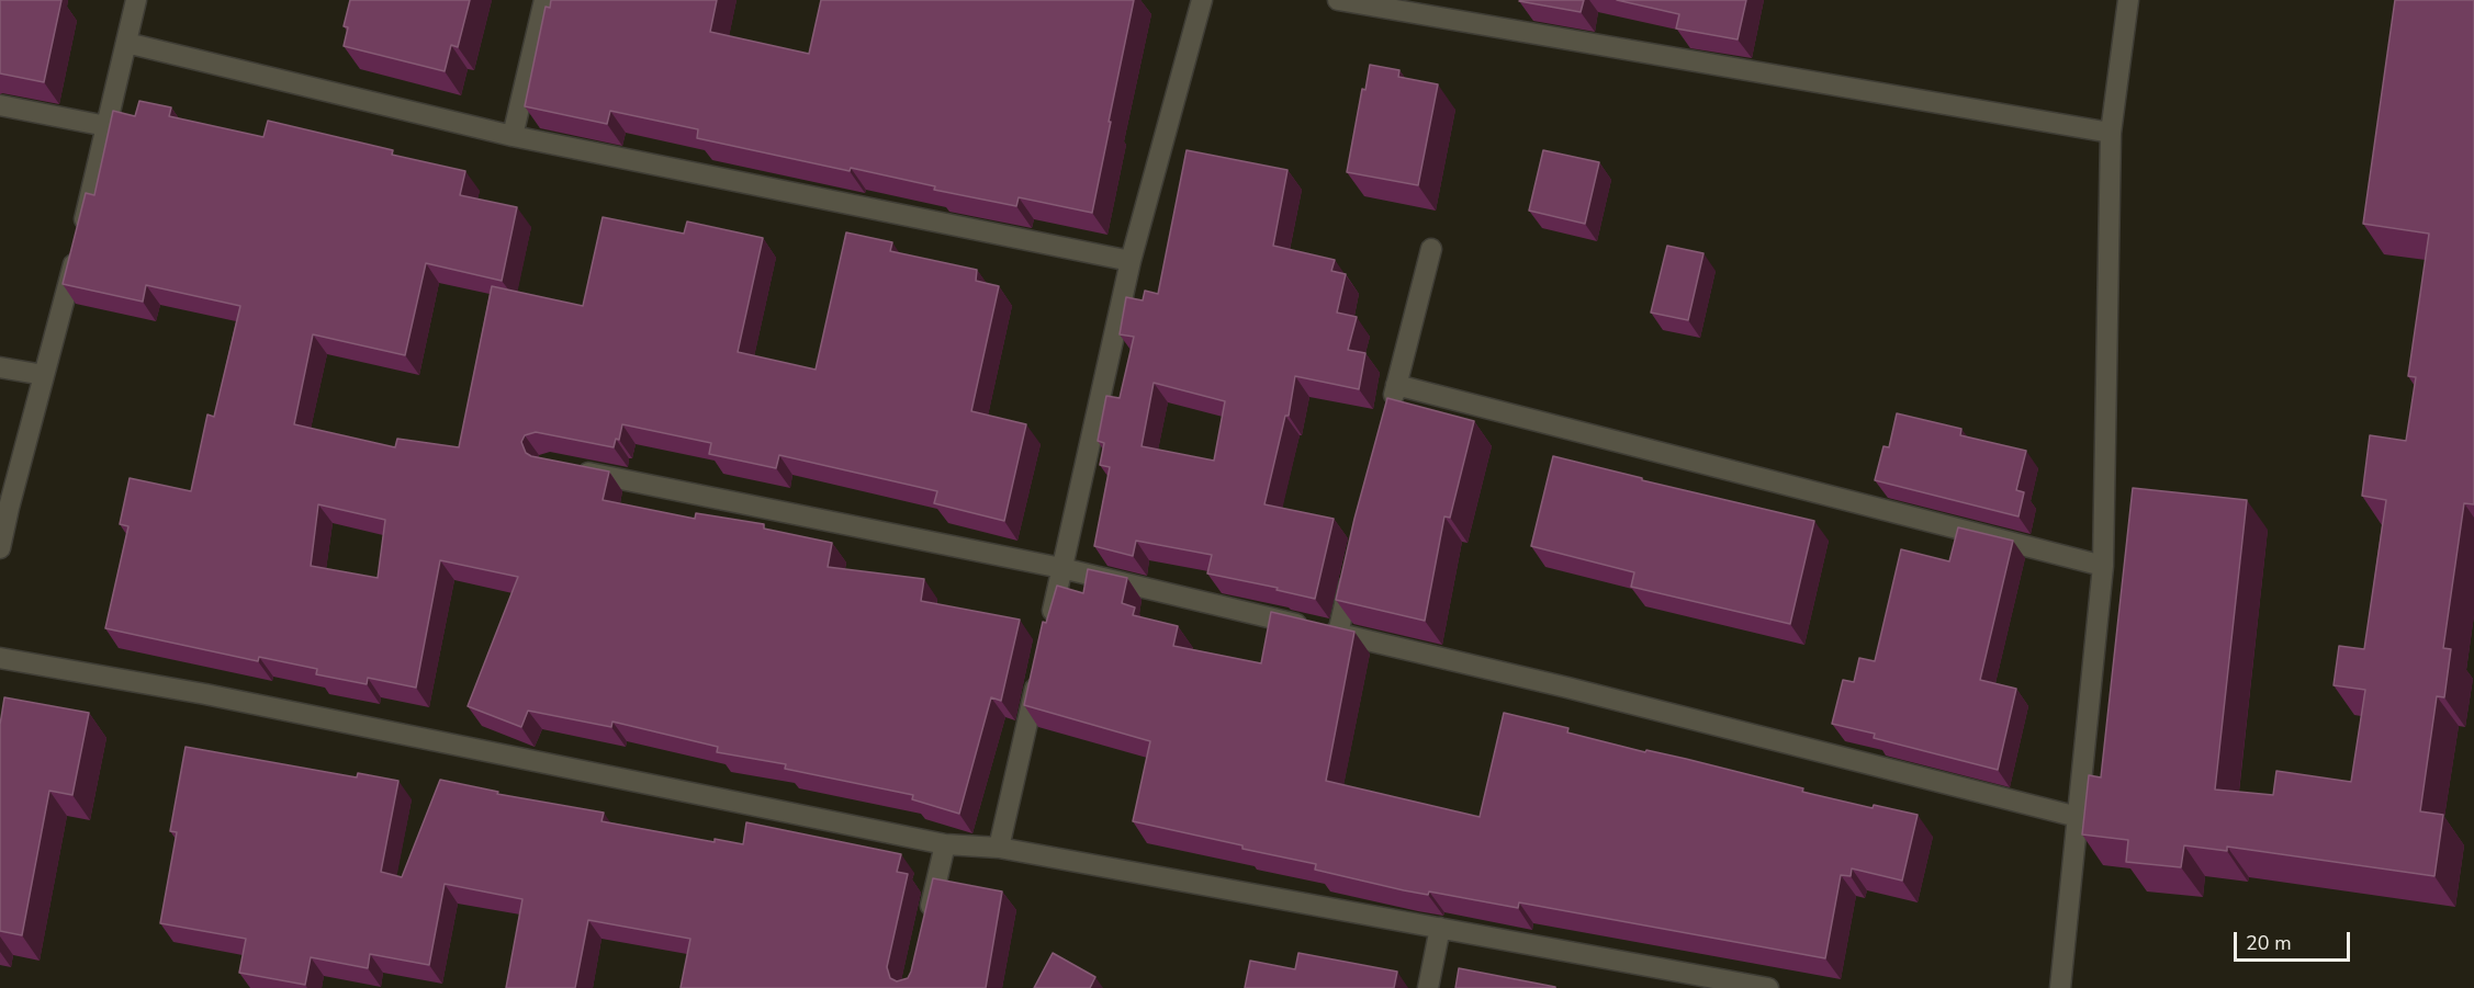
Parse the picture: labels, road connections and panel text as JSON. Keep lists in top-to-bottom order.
{
  "scale_bar": "20 m"
}
